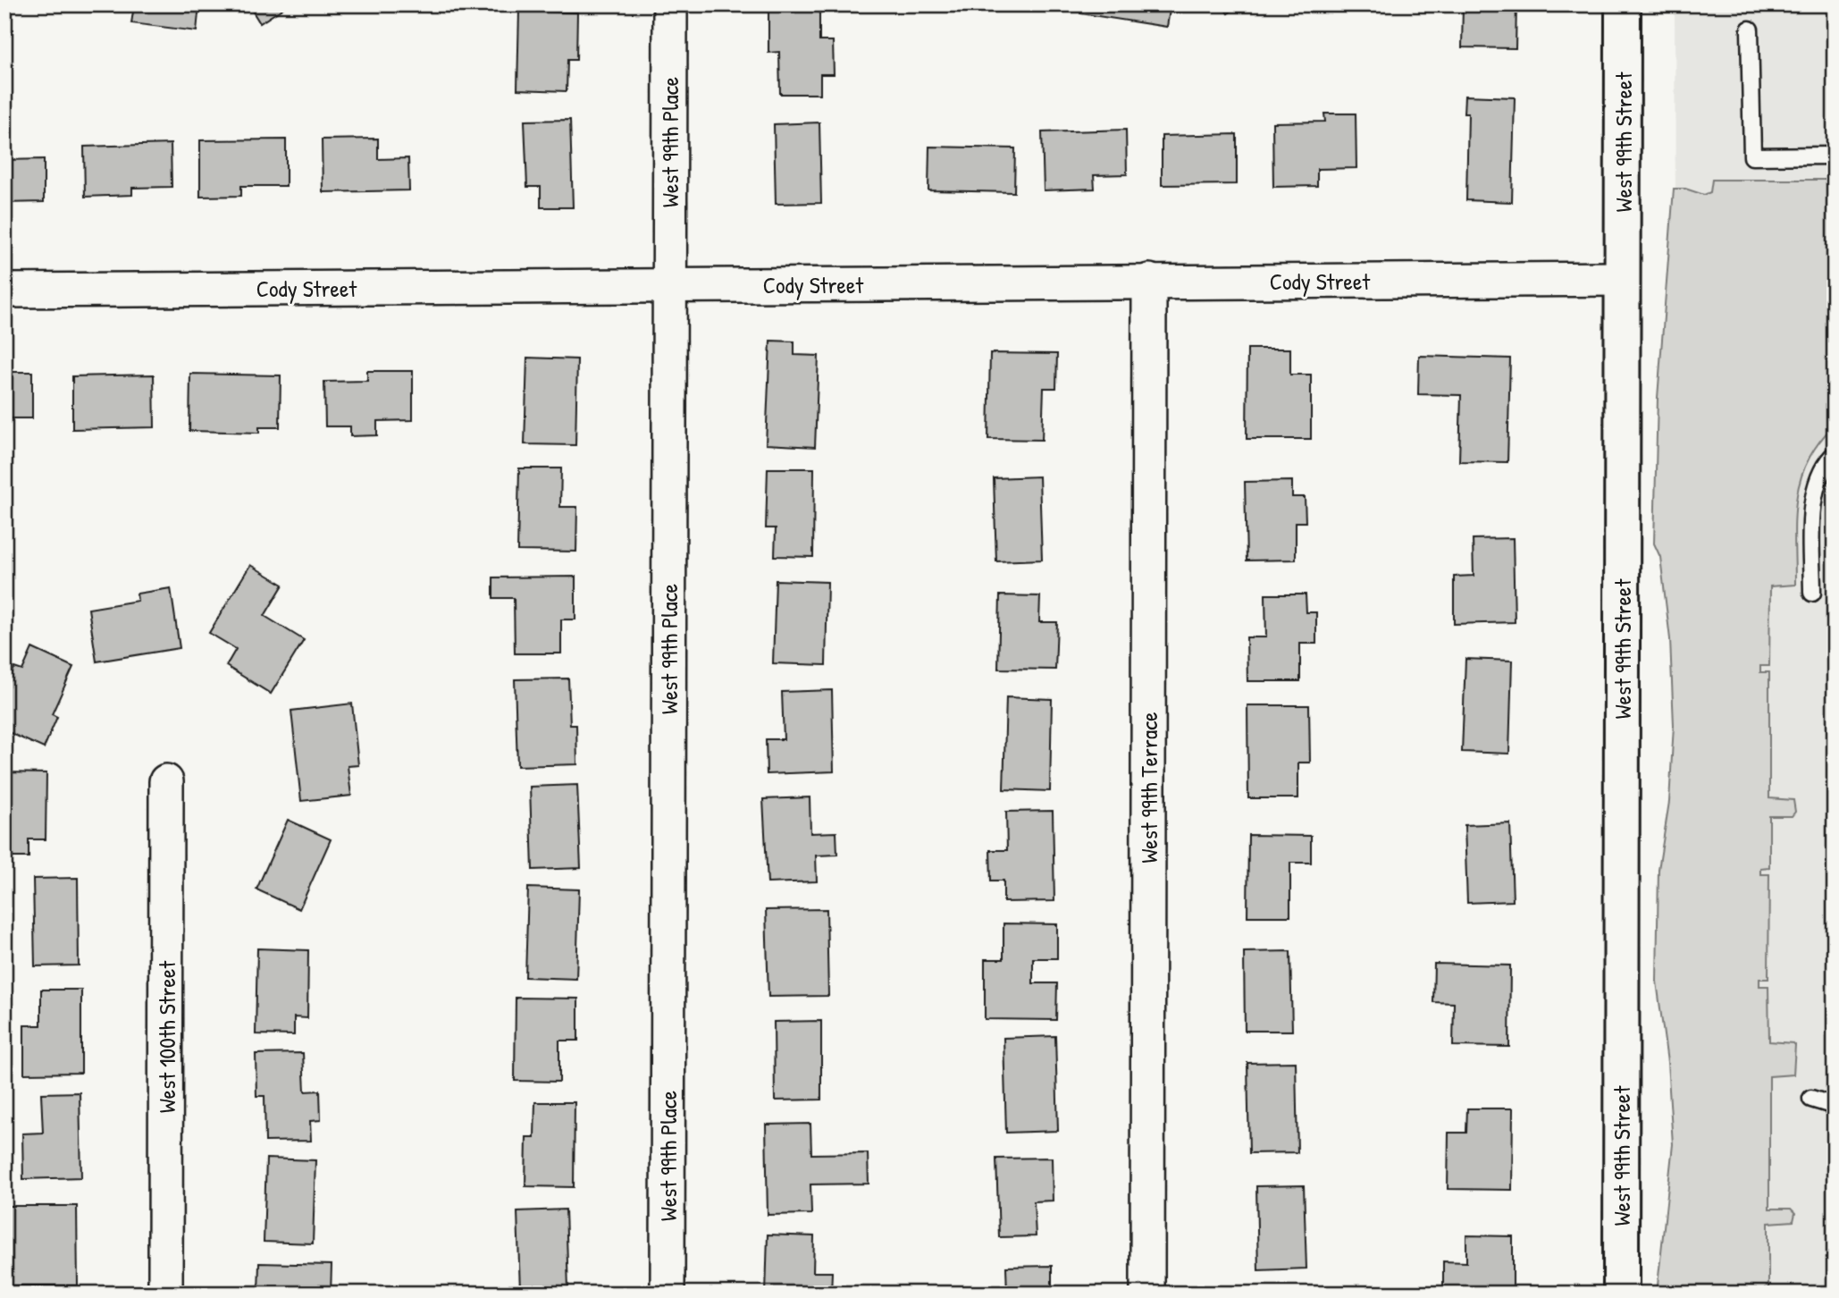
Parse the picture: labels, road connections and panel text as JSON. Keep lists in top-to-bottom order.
{
  "streets": {
    "street": [
      "West 99th Place",
      "West 99th Street",
      "Cody Street",
      "West 99th Terrace",
      "West 100th Street"
    ]
  },
  "crossings": [
    ["West 99th Place", "Cody Street"],
    ["West 99th Street", "Cody Street"],
    ["Cody Street", "West 99th Terrace"]
  ]
}
